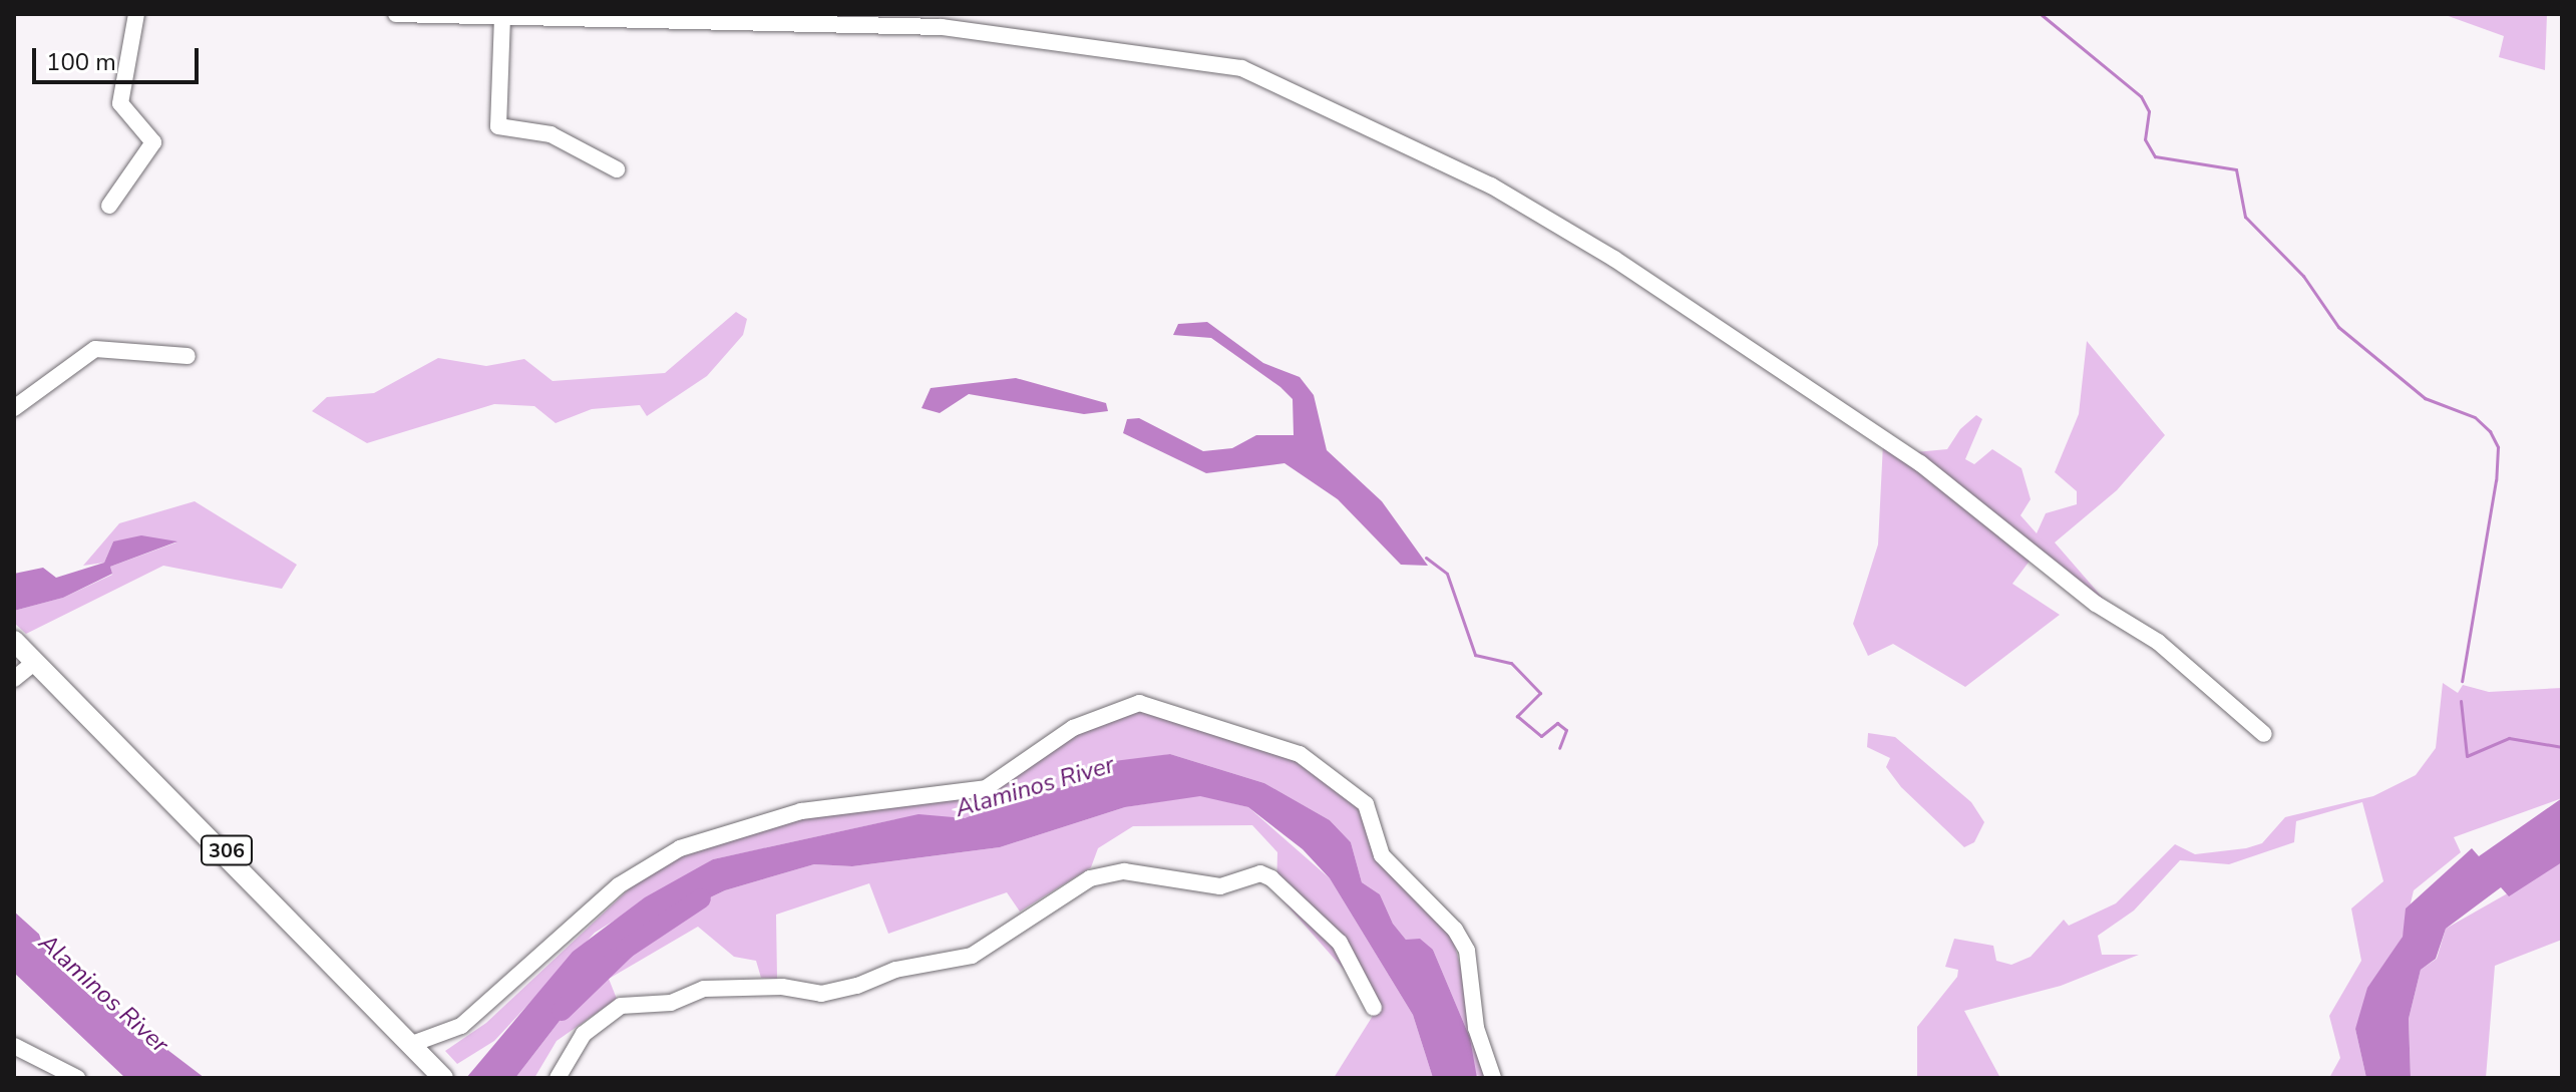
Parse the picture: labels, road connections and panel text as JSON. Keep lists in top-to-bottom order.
{
  "streets": {
    "main road": ["306"]
  },
  "water": ["Alaminos River"],
  "scale_bar": "100 m"
}
